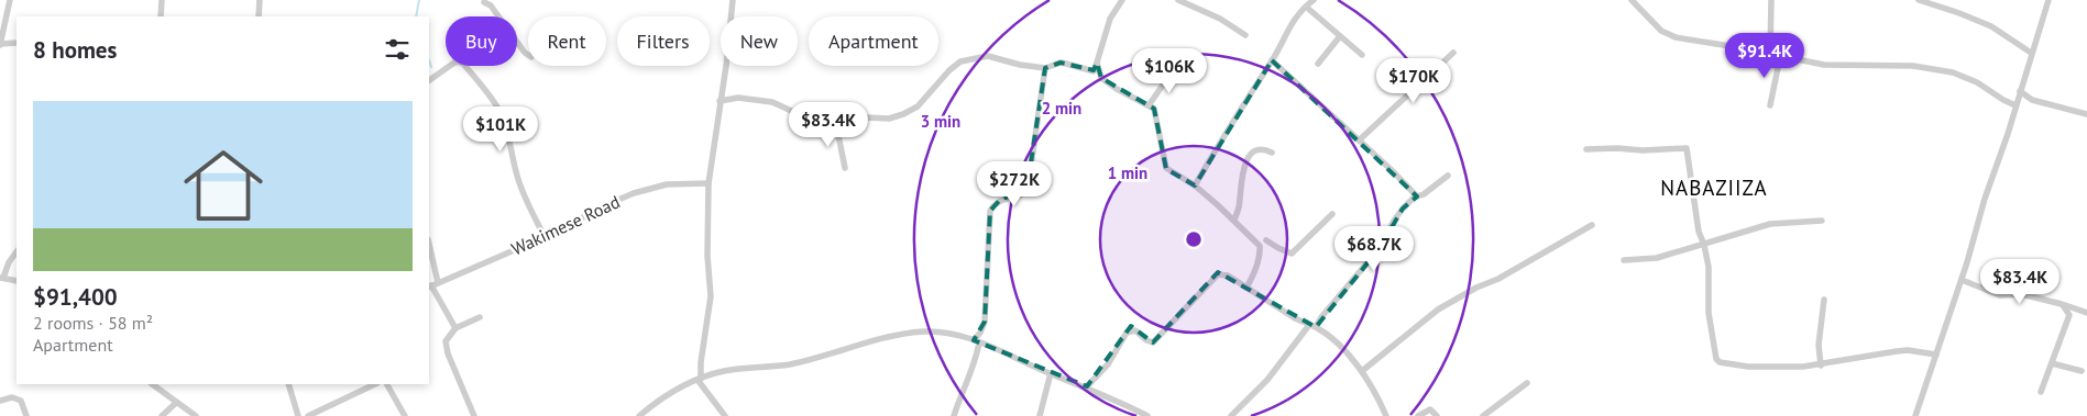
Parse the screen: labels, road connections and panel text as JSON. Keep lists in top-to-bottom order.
{
  "streets": {
    "street": ["Wakimese Road"]
  },
  "districts": ["NABAZIIZA"],
  "page": {
    "chip": [
      "Buy",
      "Rent",
      "Filters",
      "New",
      "Apartment"
    ],
    "heading": "8 homes",
    "price": [
      "$91.4K",
      "$106K",
      "$170K",
      "$83.4K",
      "$101K",
      "$272K",
      "$68.7K",
      "$83.4K"
    ],
    "list": [
      {
        "name": "$91,400",
        "note": "2 rooms · 58 m² · Apartment"
      }
    ]
  },
  "rings": ["2 min", "3 min", "1 min"]
}
